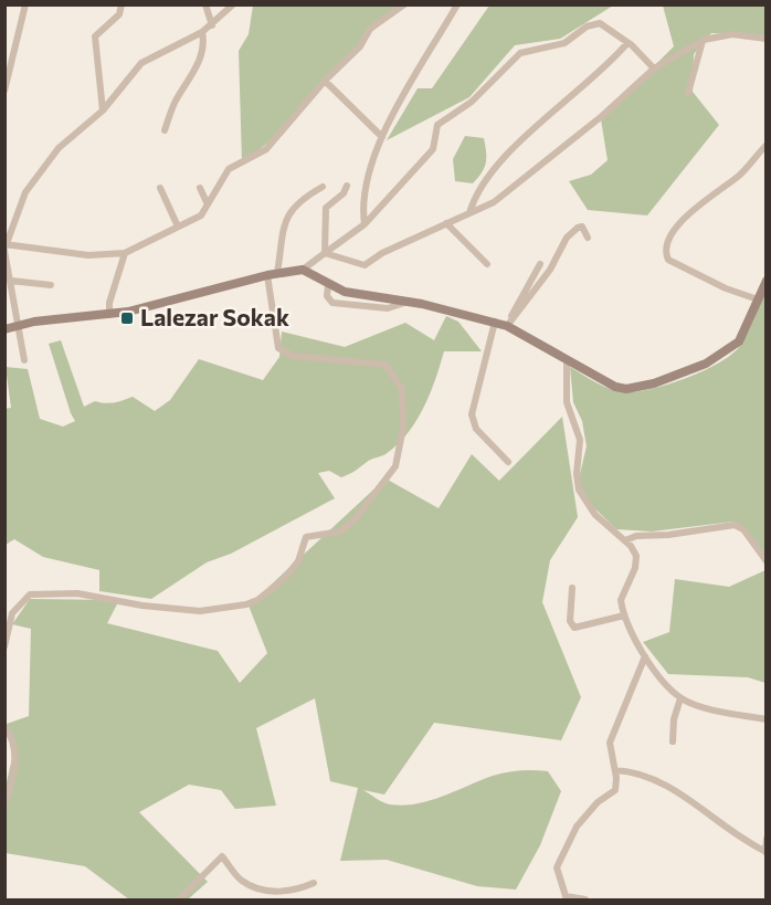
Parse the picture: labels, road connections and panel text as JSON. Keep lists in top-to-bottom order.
{
  "places": {
    "transit": ["Lalezar Sokak"]
  }
}
